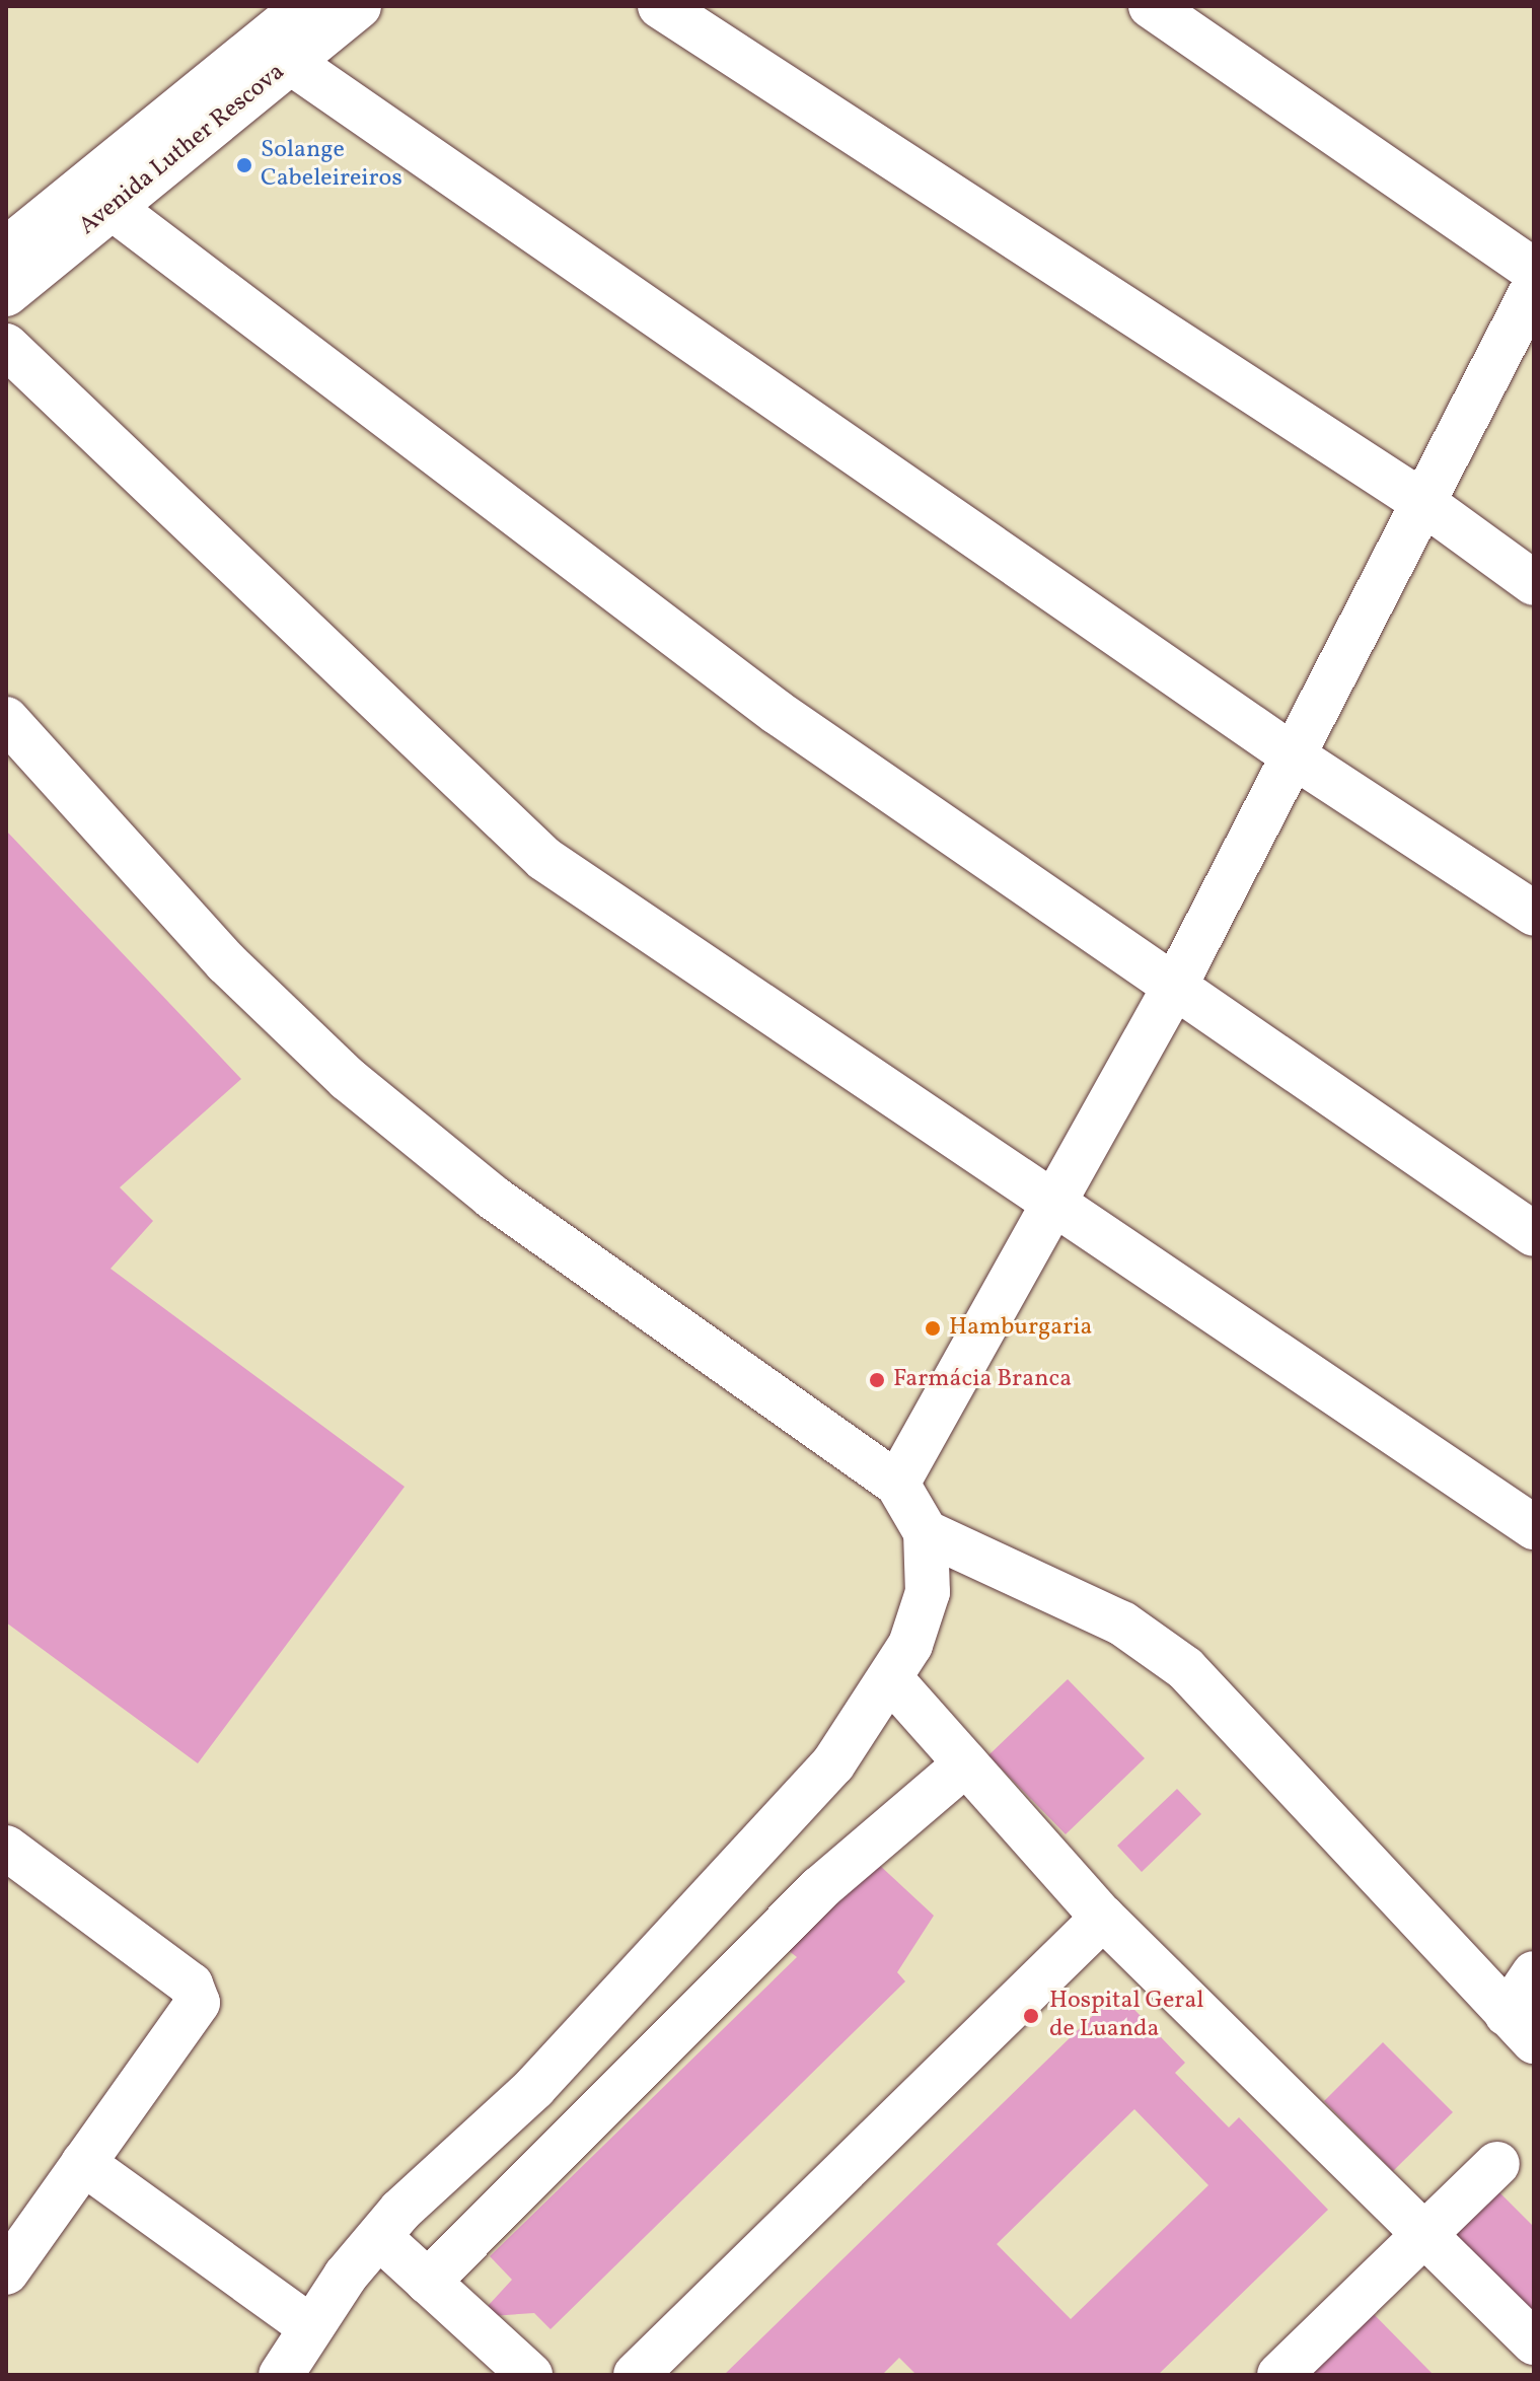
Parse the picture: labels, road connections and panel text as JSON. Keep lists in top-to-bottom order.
{
  "streets": {
    "street": ["Avenida Luther Rescova"]
  },
  "places": [
    "Solange Cabeleireiros",
    "Hamburgaria",
    "Farmácia Branca",
    "Hospital Geral de Luanda"
  ]
}
